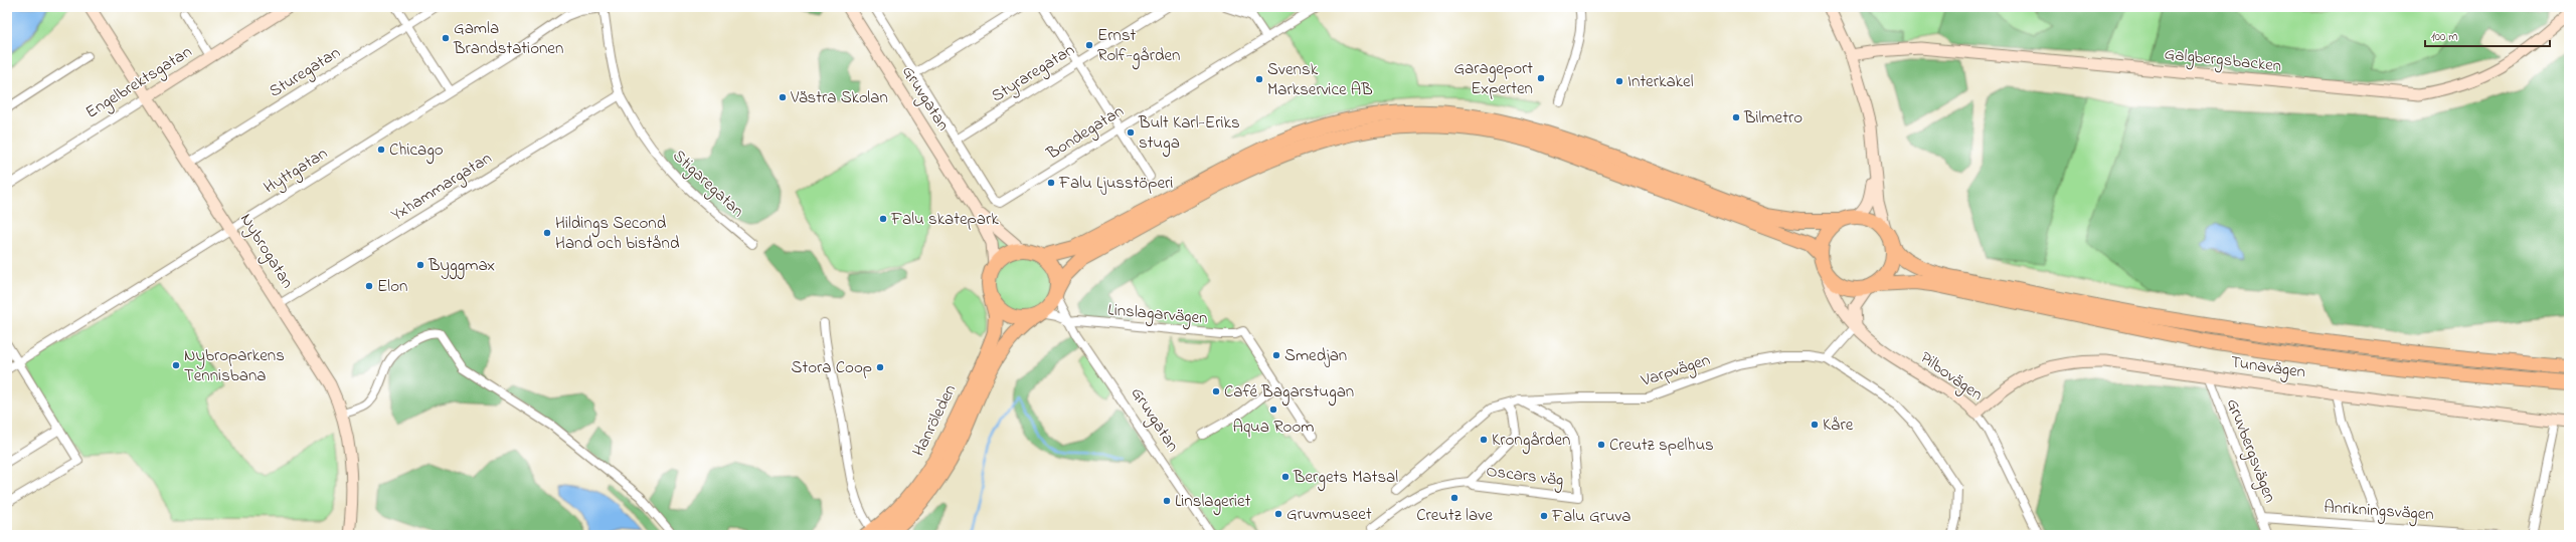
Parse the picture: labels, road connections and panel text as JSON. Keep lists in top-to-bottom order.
{
  "streets": {
    "highway": ["Hanröleden"],
    "street": [
      "Galgbergsbacken",
      "Sturegatan",
      "Styraregatan",
      "Engelbrektsgatan",
      "Gruvgatan",
      "Bondegatan",
      "Hyttgatan",
      "Stigaregatan",
      "Yxhammargatan",
      "Nybrogatan",
      "Linslagarvägen",
      "Tunavägen",
      "Varpvägen",
      "Pilbovägen",
      "Gruvbergsvägen",
      "Oscars väg",
      "Anrikningsvägen"
    ]
  },
  "crossings": [
    ["Sturegatan", "Nybrogatan"],
    ["Styraregatan", "Bondegatan"],
    ["Engelbrektsgatan", "Nybrogatan"],
    ["Gruvgatan", "Linslagarvägen"],
    ["Gruvgatan", "Hanröleden"],
    ["Hyttgatan", "Stigaregatan"],
    ["Hyttgatan", "Nybrogatan"],
    ["Stigaregatan", "Yxhammargatan"],
    ["Yxhammargatan", "Nybrogatan"],
    ["Tunavägen", "Pilbovägen"],
    ["Tunavägen", "Gruvbergsvägen"],
    ["Varpvägen", "Oscars väg"],
    ["Gruvbergsvägen", "Anrikningsvägen"]
  ],
  "places": [
    "Gamla Brandstationen",
    "Ernst Rolf-gården",
    "Garageport Experten",
    "Svensk Markservice AB",
    "Interkakel",
    "Västra Skolan",
    "Bilmetro",
    "Bult Karl-Eriks stuga",
    "Chicago",
    "Falu Ljusstöperi",
    "Falu skatepark",
    "Hildings Second Hand och bistånd",
    "Byggmax",
    "Elon",
    "Smedjan",
    "Nybroparkens Tennisbana",
    "Stora Coop",
    "Café Bagarstugan",
    "Aqua Room",
    "Kåre",
    "Krongården",
    "Creutz spelhus",
    "Bergets Matsal",
    "Creutz lave",
    "Linslageriet",
    "Gruvmuseet",
    "Falu Gruva"
  ],
  "scale_bar": "100 m"
}
